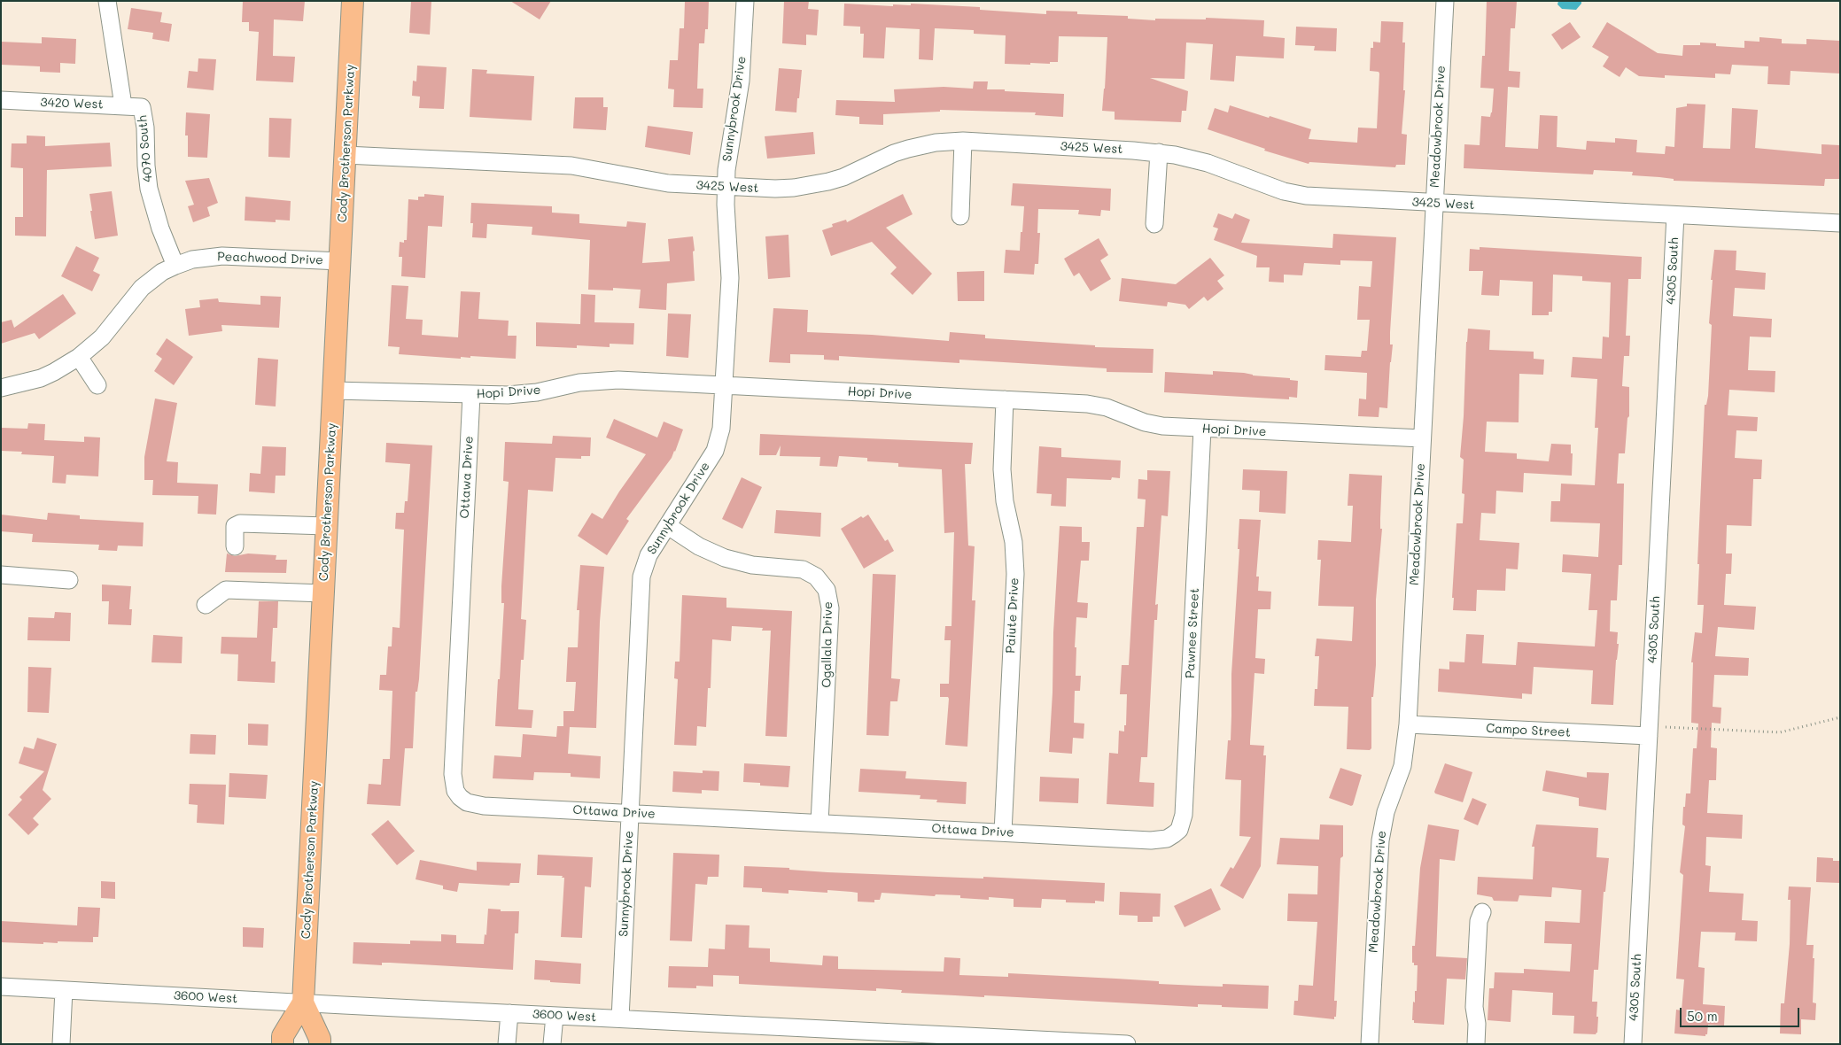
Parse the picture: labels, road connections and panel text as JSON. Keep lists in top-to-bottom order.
{
  "streets": {
    "main road": ["Cody Brotherson Parkway"],
    "street": [
      "3420 West",
      "Sunnybrook Drive",
      "Meadowbrook Drive",
      "3425 West",
      "4070 South",
      "Peachwood Drive",
      "4305 South",
      "Hopi Drive",
      "Ottawa Drive",
      "Paiute Drive",
      "Pawnee Street",
      "Ogallala Drive",
      "Campo Street",
      "3600 West"
    ]
  },
  "crossings": [
    ["3420 West", "4070 South"],
    ["Sunnybrook Drive", "3425 West"],
    ["Sunnybrook Drive", "Hopi Drive"],
    ["Sunnybrook Drive", "Ottawa Drive"],
    ["Sunnybrook Drive", "Ogallala Drive"],
    ["Sunnybrook Drive", "3600 West"],
    ["Meadowbrook Drive", "3425 West"],
    ["Meadowbrook Drive", "Hopi Drive"],
    ["Meadowbrook Drive", "Campo Street"],
    ["Cody Brotherson Parkway", "3425 West"],
    ["Cody Brotherson Parkway", "Peachwood Drive"],
    ["Cody Brotherson Parkway", "Hopi Drive"],
    ["Cody Brotherson Parkway", "3600 West"],
    ["3425 West", "4305 South"],
    ["4070 South", "Peachwood Drive"],
    ["4305 South", "Campo Street"],
    ["Hopi Drive", "Ottawa Drive"],
    ["Hopi Drive", "Paiute Drive"],
    ["Hopi Drive", "Pawnee Street"],
    ["Ottawa Drive", "Paiute Drive"],
    ["Ottawa Drive", "Pawnee Street"],
    ["Ottawa Drive", "Ogallala Drive"]
  ],
  "scale_bar": "50 m"
}
